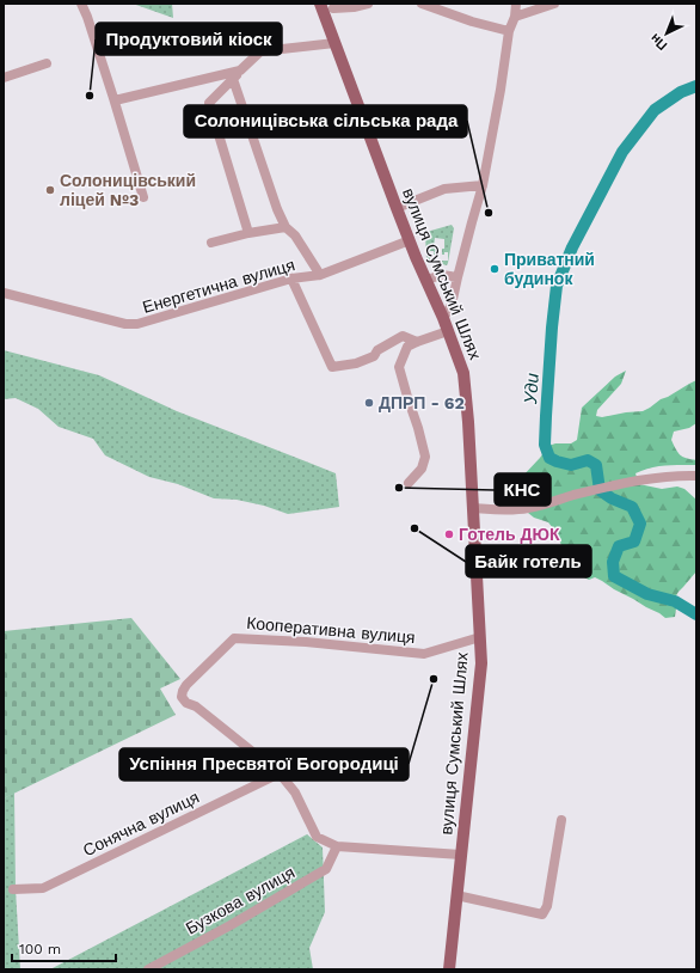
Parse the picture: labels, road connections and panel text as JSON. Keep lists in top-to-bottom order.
{
  "streets": {
    "main road": ["вулиця Сумський Шлях"],
    "street": [
      "Енергетична вулиця",
      "Кооперативна вулиця",
      "Сонячна вулиця",
      "Бузкова вулиця"
    ]
  },
  "crossings": [
    ["вулиця Сумський Шлях", "Енергетична вулиця"],
    ["вулиця Сумський Шлях", "Кооперативна вулиця"],
    ["Кооперативна вулиця", "Сонячна вулиця"]
  ],
  "water": ["Уди"],
  "places": [
    "Продуктовий кіоск",
    "Солоницівський ліцей №3",
    "Солоницівська сільська рада",
    "Приватний будинок",
    "ДПРП - 62",
    "КНС",
    "Байк готель",
    "Готель ДЮК",
    "Успіння Пресвятої Богородиці"
  ],
  "scale_bar": "100 m",
  "north": "bottom left"
}
